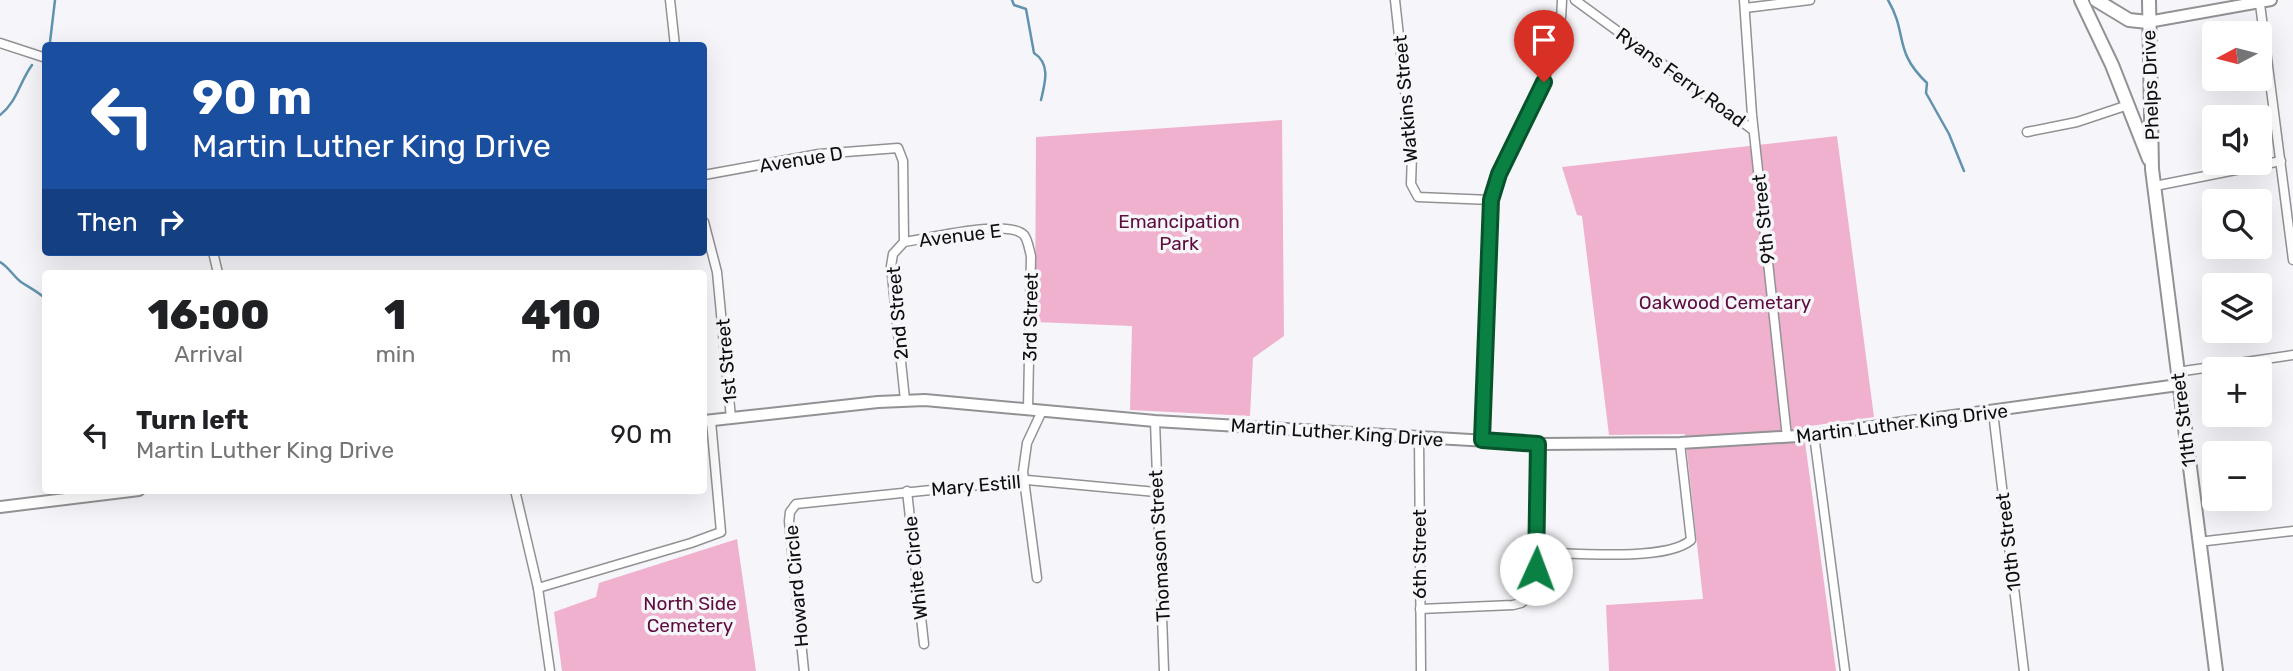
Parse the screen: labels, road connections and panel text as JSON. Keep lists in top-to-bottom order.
{
  "streets": {
    "main road": ["Phelps Drive", "11th Street"],
    "street": [
      "Ryans Ferry Road",
      "Watkins Street",
      "Avenue D",
      "9th Street",
      "Avenue E",
      "2nd Street",
      "3rd Street",
      "1st Street",
      "Martin Luther King Drive",
      "Mary Estill",
      "10th Street",
      "Thomason Street",
      "6th Street",
      "White Circle",
      "Howard Circle"
    ]
  },
  "crossings": [
    ["Ryans Ferry Road", "9th Street"],
    ["Phelps Drive", "11th Street"],
    ["Avenue D", "2nd Street"],
    ["9th Street", "Martin Luther King Drive"],
    ["Avenue E", "2nd Street"],
    ["Avenue E", "3rd Street"],
    ["2nd Street", "Martin Luther King Drive"],
    ["3rd Street", "Martin Luther King Drive"],
    ["1st Street", "Martin Luther King Drive"],
    ["11th Street", "Martin Luther King Drive"],
    ["Martin Luther King Drive", "10th Street"],
    ["Martin Luther King Drive", "Thomason Street"],
    ["Martin Luther King Drive", "6th Street"],
    ["Mary Estill", "Thomason Street"],
    ["Mary Estill", "White Circle"],
    ["Mary Estill", "Howard Circle"]
  ],
  "parks": ["Emancipation Park", "Oakwood Cemetary", "North Side Cemetery"],
  "north": "left",
  "page": {
    "map_buttons": ["+", "−"],
    "turn": ["90 m", "Martin Luther King Drive"],
    "then": "Then",
    "eta": [
      "16:00",
      "Arrival",
      "1",
      "min",
      "410",
      "m"
    ],
    "list": [
      {
        "name": "Turn left",
        "note": "Martin Luther King Drive",
        "value": "90 m"
      }
    ]
  }
}
